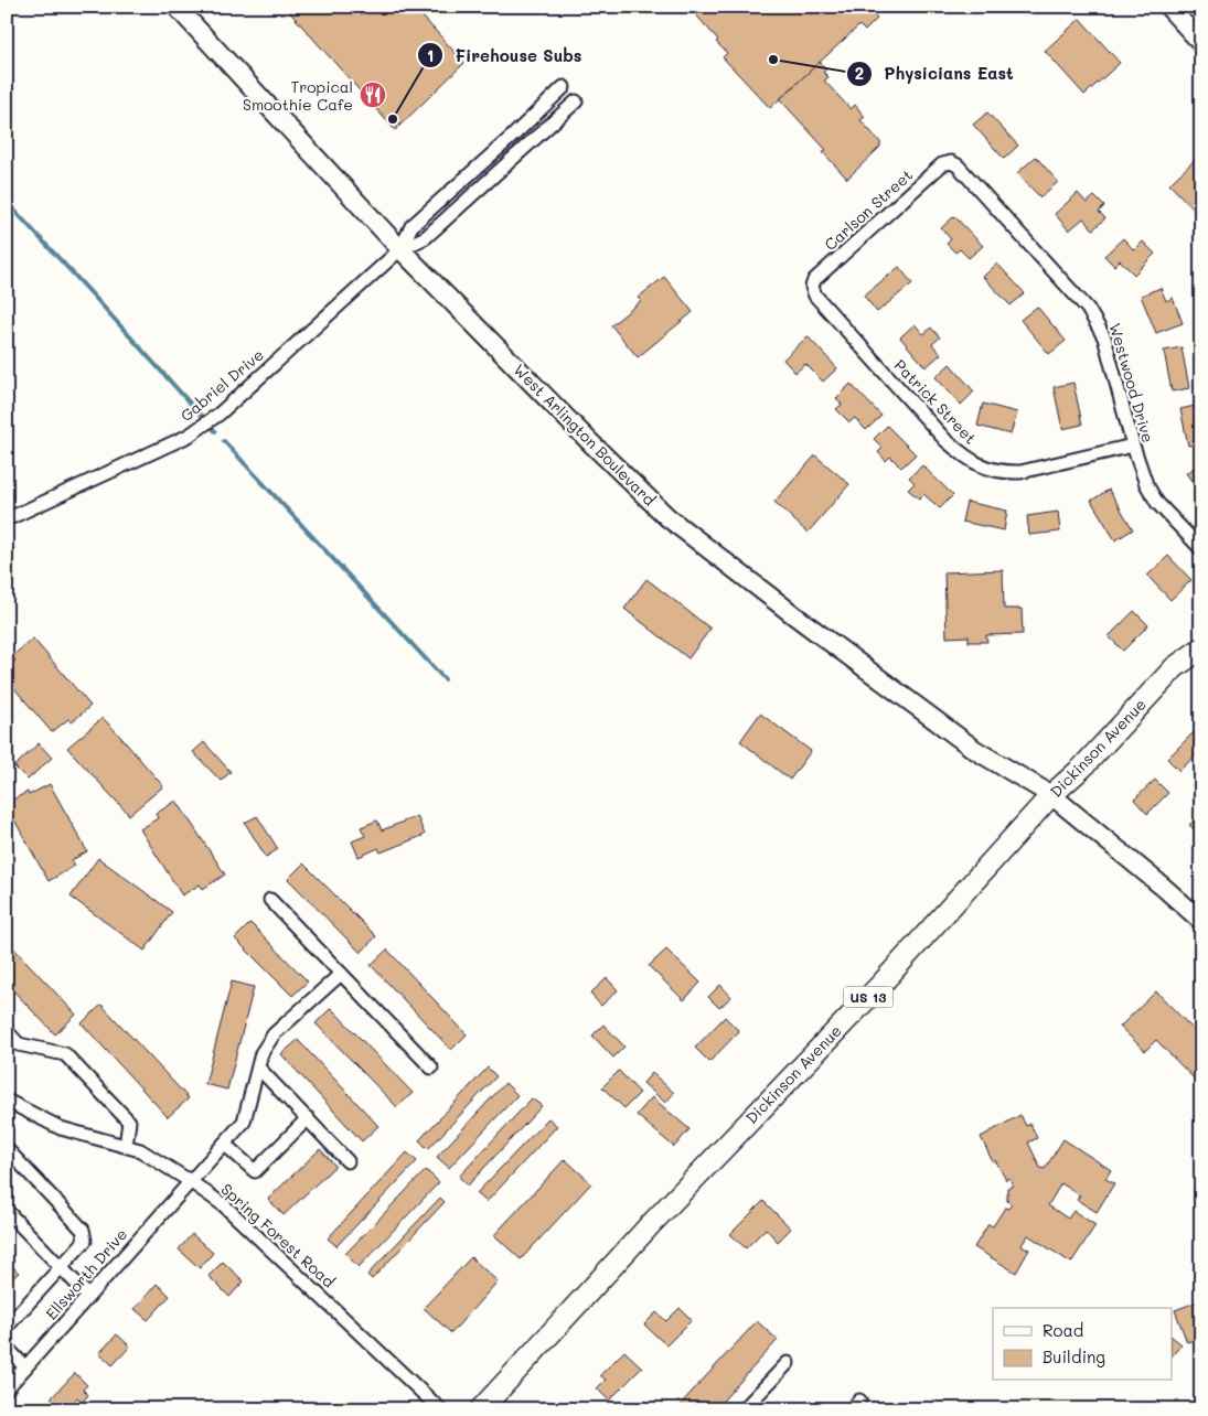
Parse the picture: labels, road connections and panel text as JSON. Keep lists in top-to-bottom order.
{
  "streets": {
    "main road": ["West Arlington Boulevard", "Dickinson Avenue", "US 13"],
    "street": [
      "Carlson Street",
      "Westwood Drive",
      "Gabriel Drive",
      "Patrick Street",
      "Spring Forest Road",
      "Ellsworth Drive"
    ]
  },
  "crossings": [
    ["Carlson Street", "Westwood Drive"],
    ["Carlson Street", "Patrick Street"],
    ["Westwood Drive", "Patrick Street"],
    ["Gabriel Drive", "West Arlington Boulevard"],
    ["West Arlington Boulevard", "Dickinson Avenue"],
    ["Spring Forest Road", "Ellsworth Drive"]
  ],
  "places": {
    "other": ["Physicians East", "Firehouse Subs"],
    "restaurant": ["Tropical Smoothie Cafe"]
  },
  "legend": ["Road", "Building"]
}
